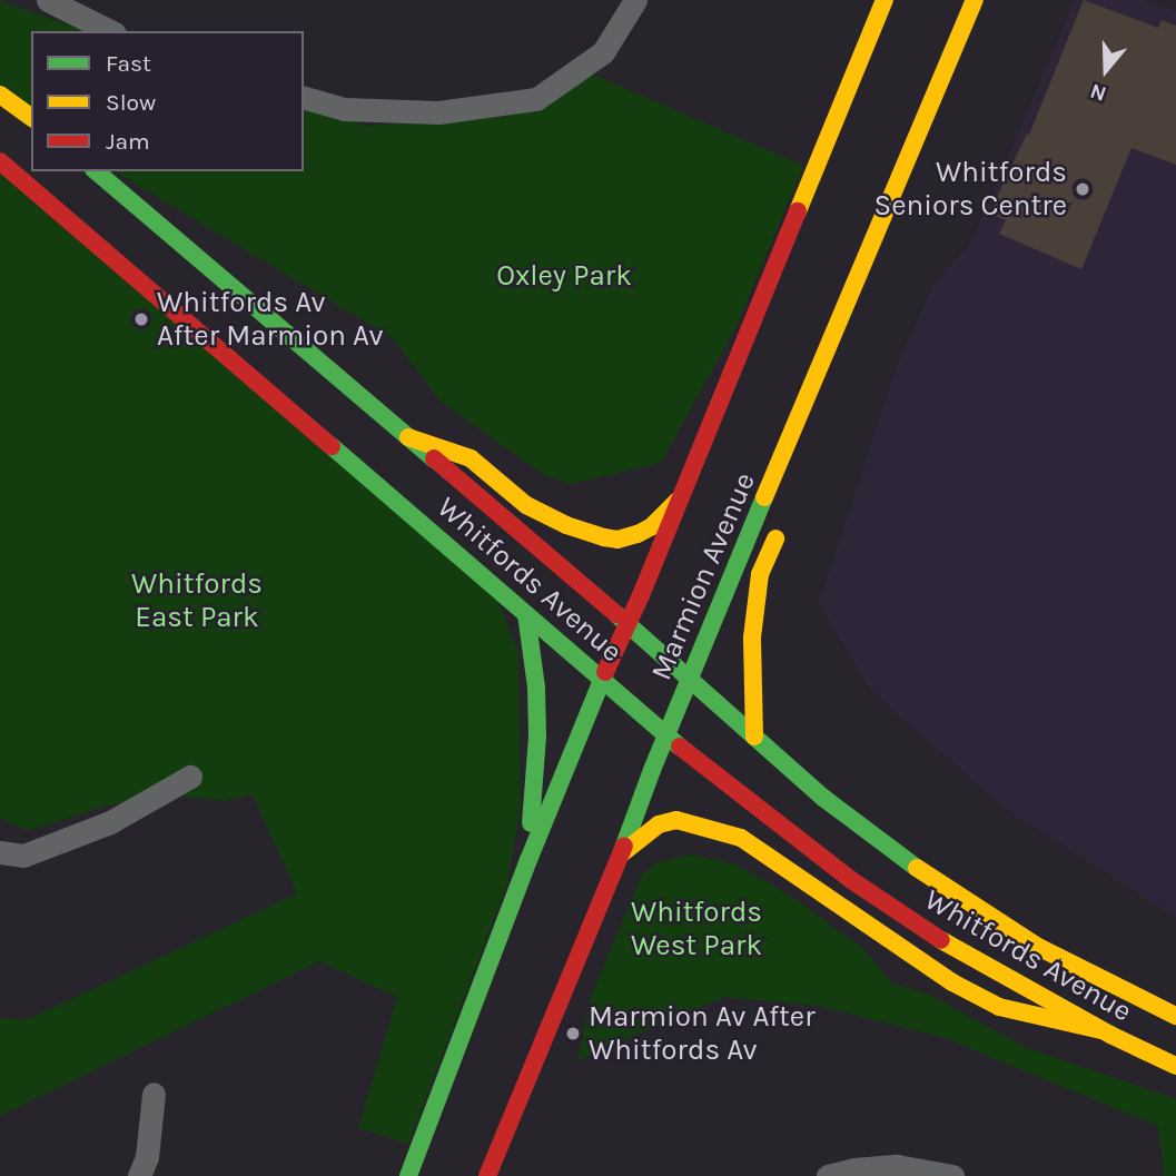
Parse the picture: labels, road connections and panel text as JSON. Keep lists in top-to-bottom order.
{
  "streets": {
    "main road": ["Marmion Avenue", "Whitfords Avenue"]
  },
  "crossings": [
    ["Marmion Avenue", "Whitfords Avenue"]
  ],
  "parks": ["Oxley Park", "Whitfords East Park", "Whitfords West Park"],
  "places": ["Whitfords Seniors Centre", "Whitfords Av After Marmion Av", "Marmion Av After Whitfords Av"],
  "legend": ["Fast", "Slow", "Jam"],
  "north": "bottom"
}
